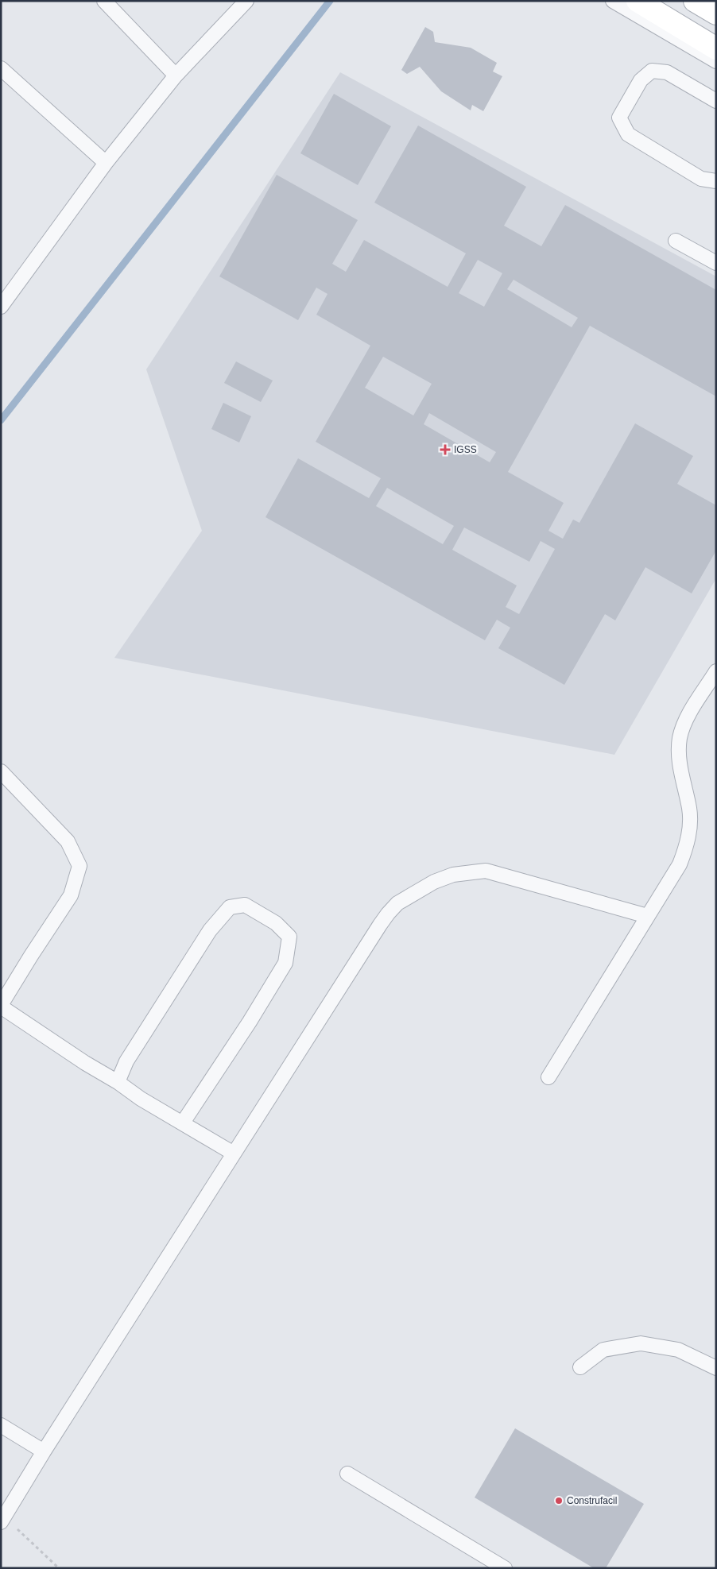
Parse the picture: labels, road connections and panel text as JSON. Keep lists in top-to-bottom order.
{
  "places": {
    "health": ["IGSS"],
    "other": ["Construfacil"]
  }
}
